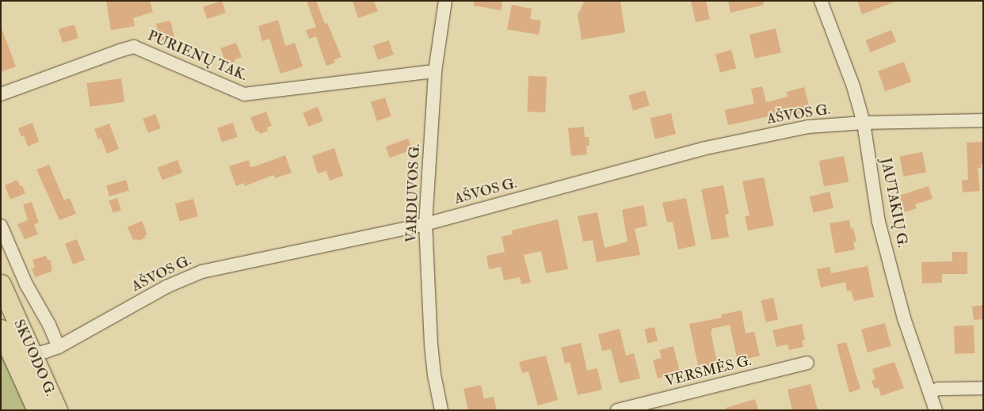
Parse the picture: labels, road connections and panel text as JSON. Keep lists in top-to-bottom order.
{
  "streets": {
    "main road": ["SKUODO G."],
    "street": [
      "PURIENŲ TAK.",
      "AŠVOS G.",
      "VARDUVOS G.",
      "JAUTAKIŲ G.",
      "VERSMĖS G."
    ]
  },
  "crossings": [
    ["PURIENŲ TAK.", "VARDUVOS G."],
    ["AŠVOS G.", "VARDUVOS G."],
    ["AŠVOS G.", "JAUTAKIŲ G."],
    ["AŠVOS G.", "SKUODO G."]
  ]
}
